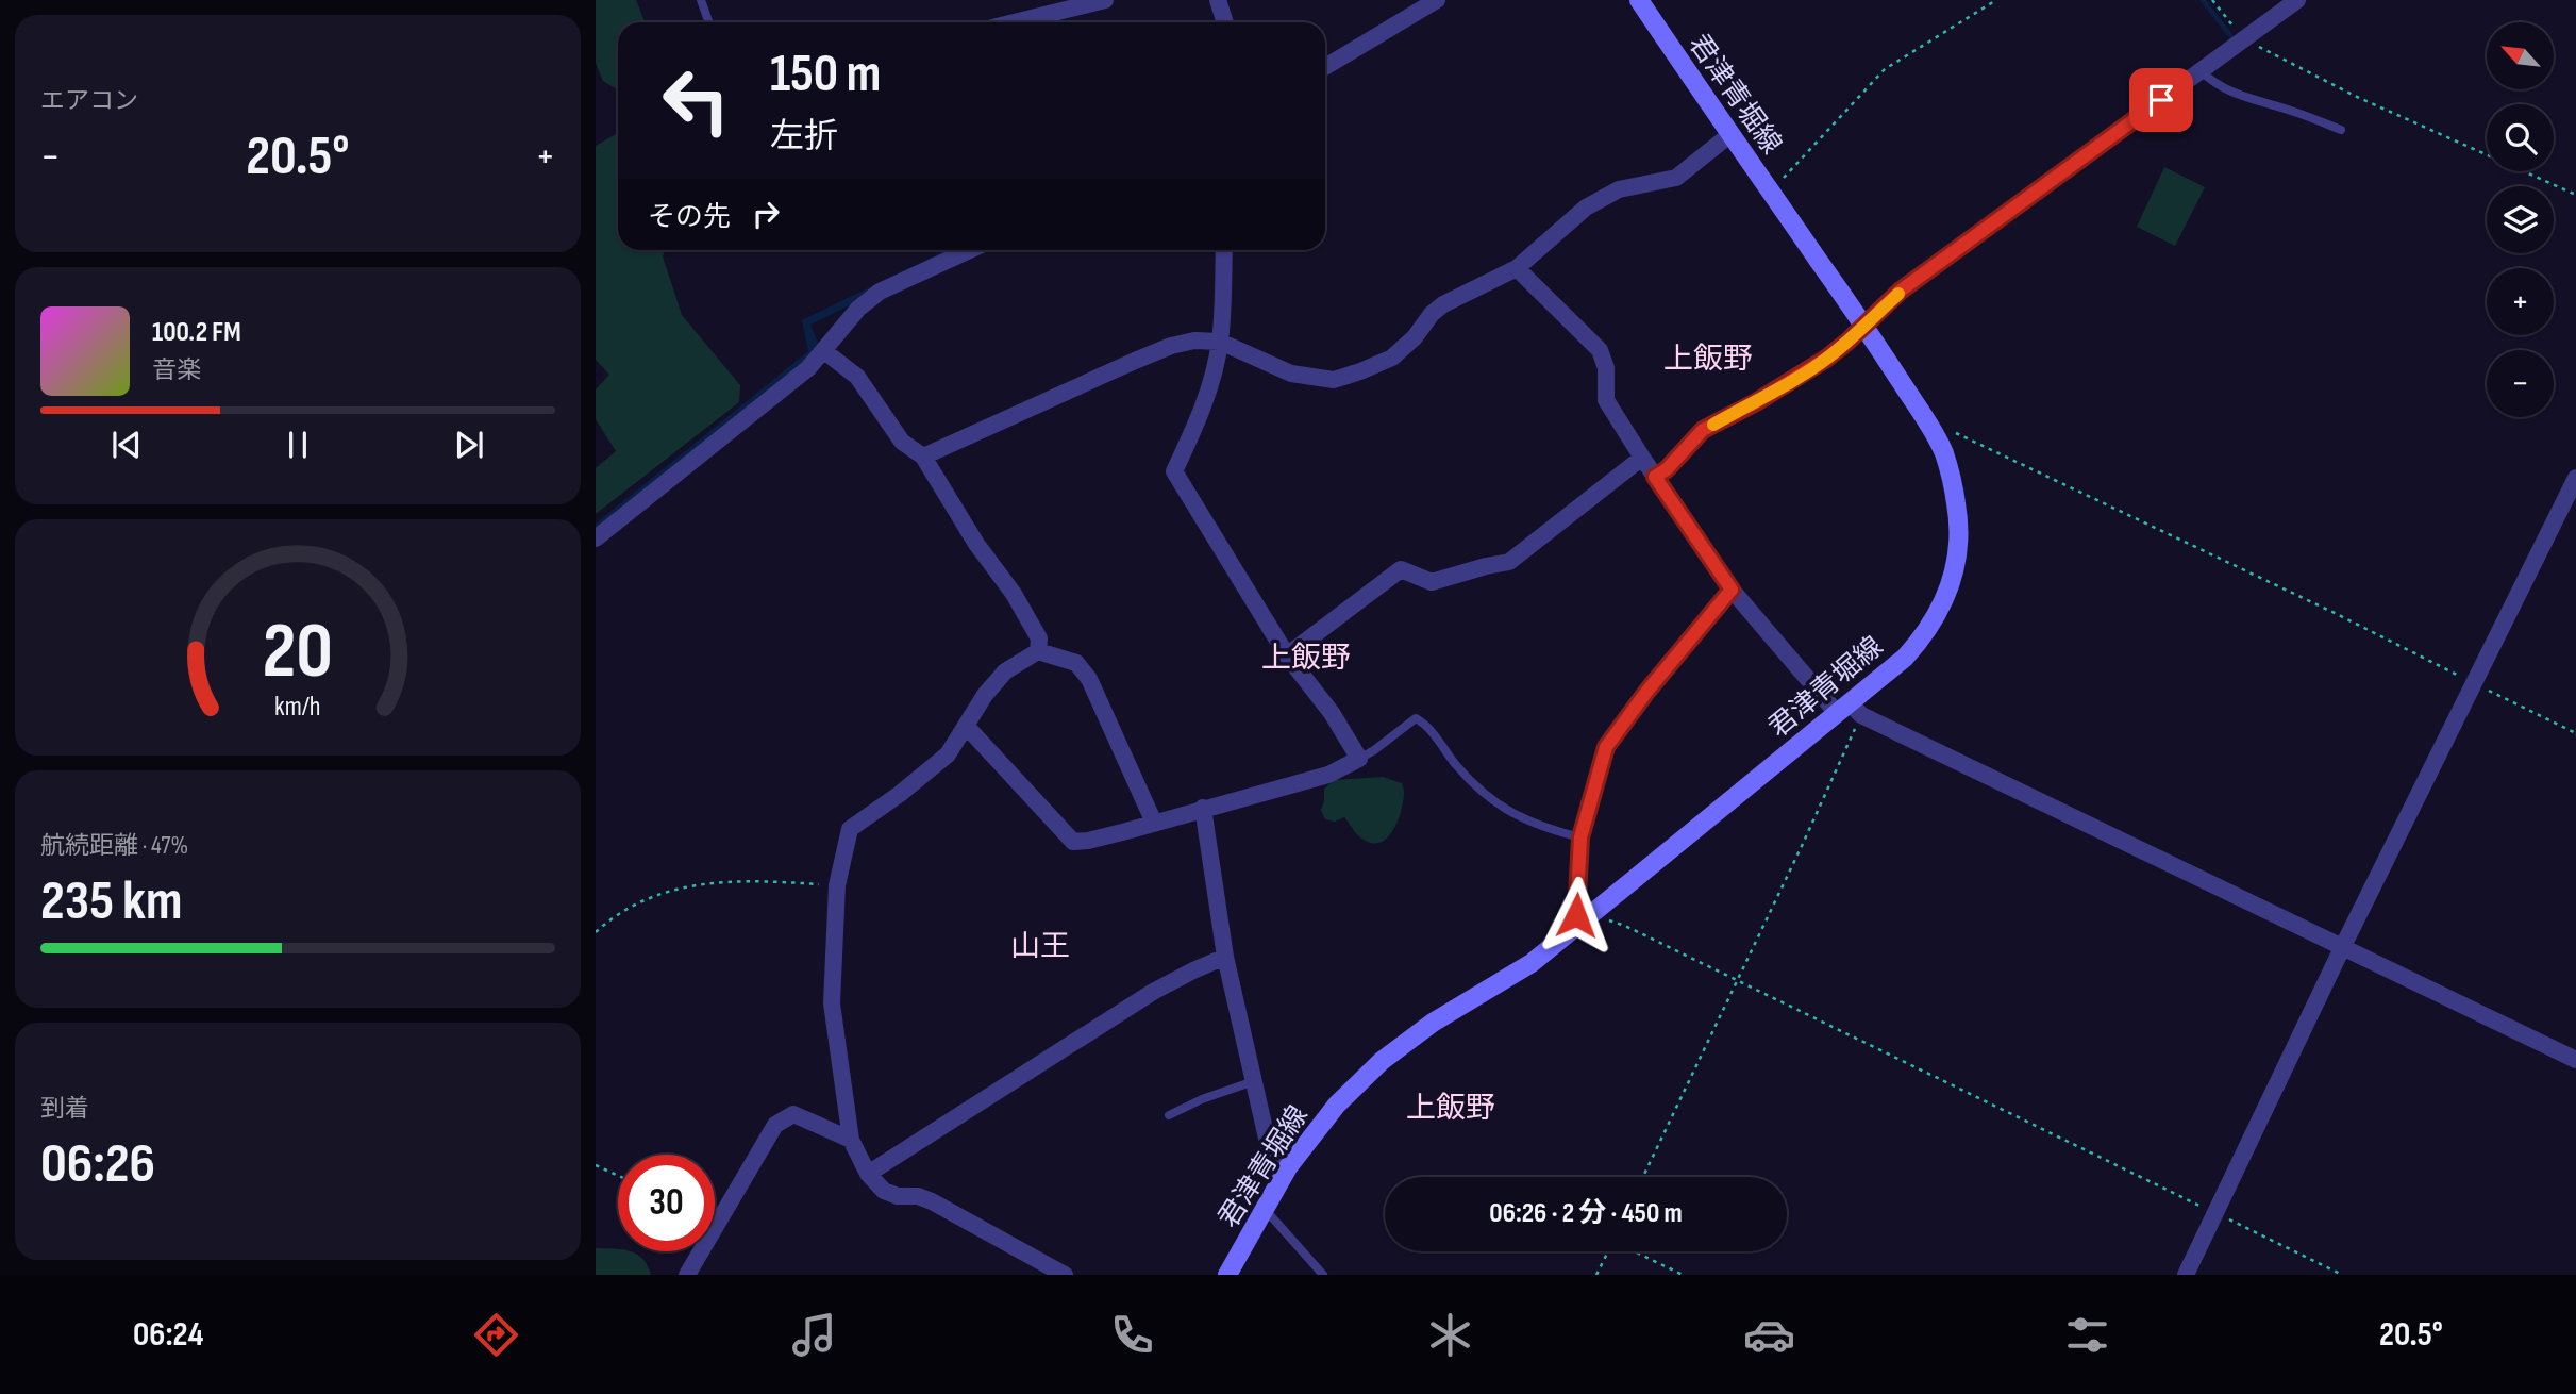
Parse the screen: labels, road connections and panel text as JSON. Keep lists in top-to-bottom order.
{
  "streets": {
    "main road": ["君津青堀線"]
  },
  "districts": [
    "上飯野",
    "上飯野",
    "山王",
    "上飯野"
  ],
  "north": "top left",
  "page": {
    "tile": [
      "エアコン",
      ["航続距離 · 47%", "235 km"],
      ["到着", "06:26"]
    ],
    "map_buttons": ["+", "−"],
    "turn": ["150 m", "左折"],
    "heat": ["−", "20.5°", "+"],
    "then": "その先",
    "song": ["100.2 FM", "音楽"],
    "limit": "30",
    "trip": "06:26 · 2 分 · 450 m",
    "tabs": ["06:24", "20.5°"],
    "gauge": ["20", "km/h"]
  }
}
